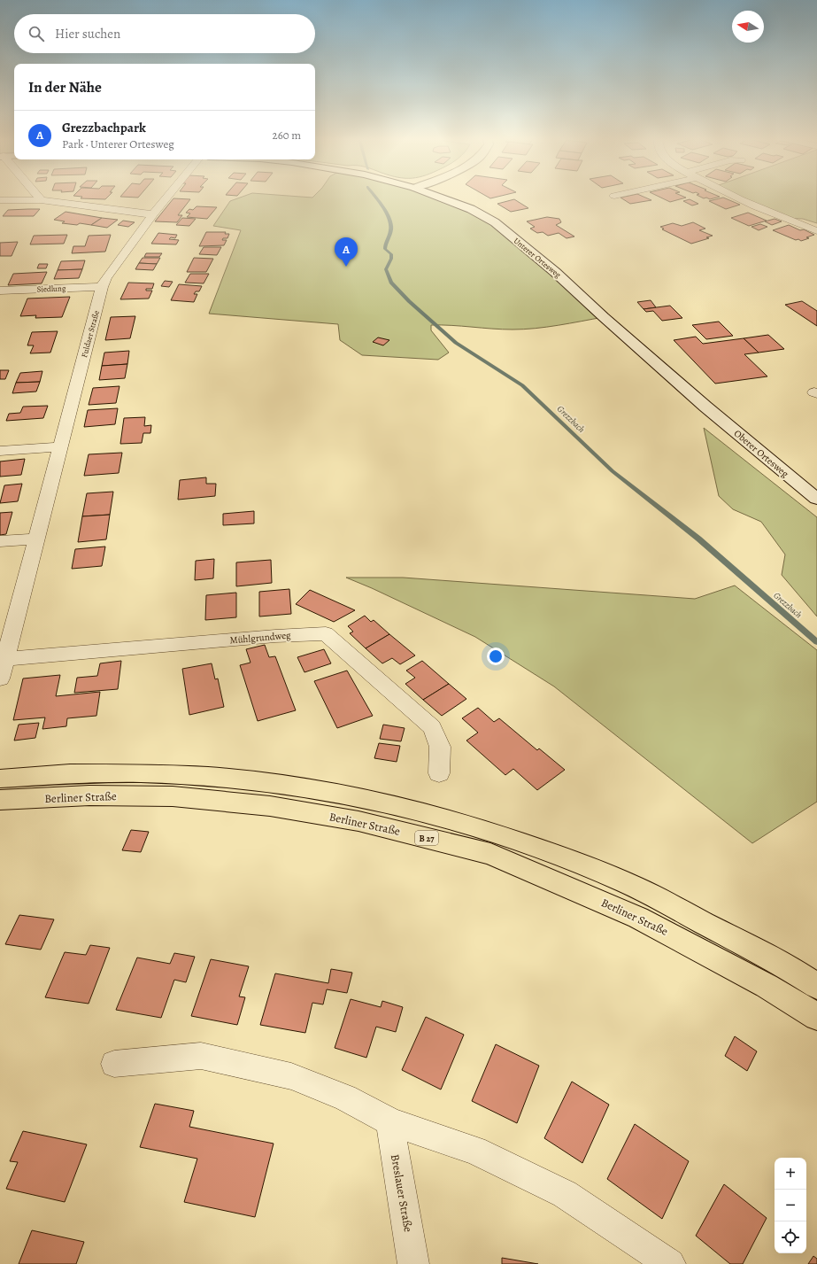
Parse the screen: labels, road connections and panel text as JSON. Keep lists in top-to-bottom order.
{
  "streets": {
    "highway": ["Berliner Straße", "B 27"],
    "main road": ["Unterer Ortesweg", "Oberer Ortesweg"],
    "street": [
      "Siedlung",
      "Fuldaer Straße",
      "Mühlgrundweg",
      "Breslauer Straße"
    ]
  },
  "crossings": [
    ["Unterer Ortesweg", "Oberer Ortesweg"],
    ["Siedlung", "Fuldaer Straße"],
    ["Fuldaer Straße", "Mühlgrundweg"]
  ],
  "water": ["Grezzbach"],
  "north": "left",
  "page": {
    "search": "Hier suchen",
    "heading": "In der Nähe",
    "list": [
      {
        "mark": "A",
        "name": "Grezzbachpark",
        "note": "Park · Unterer Ortesweg",
        "value": "260 m"
      }
    ],
    "pins": "A",
    "map_buttons": ["+", "−"]
  }
}
